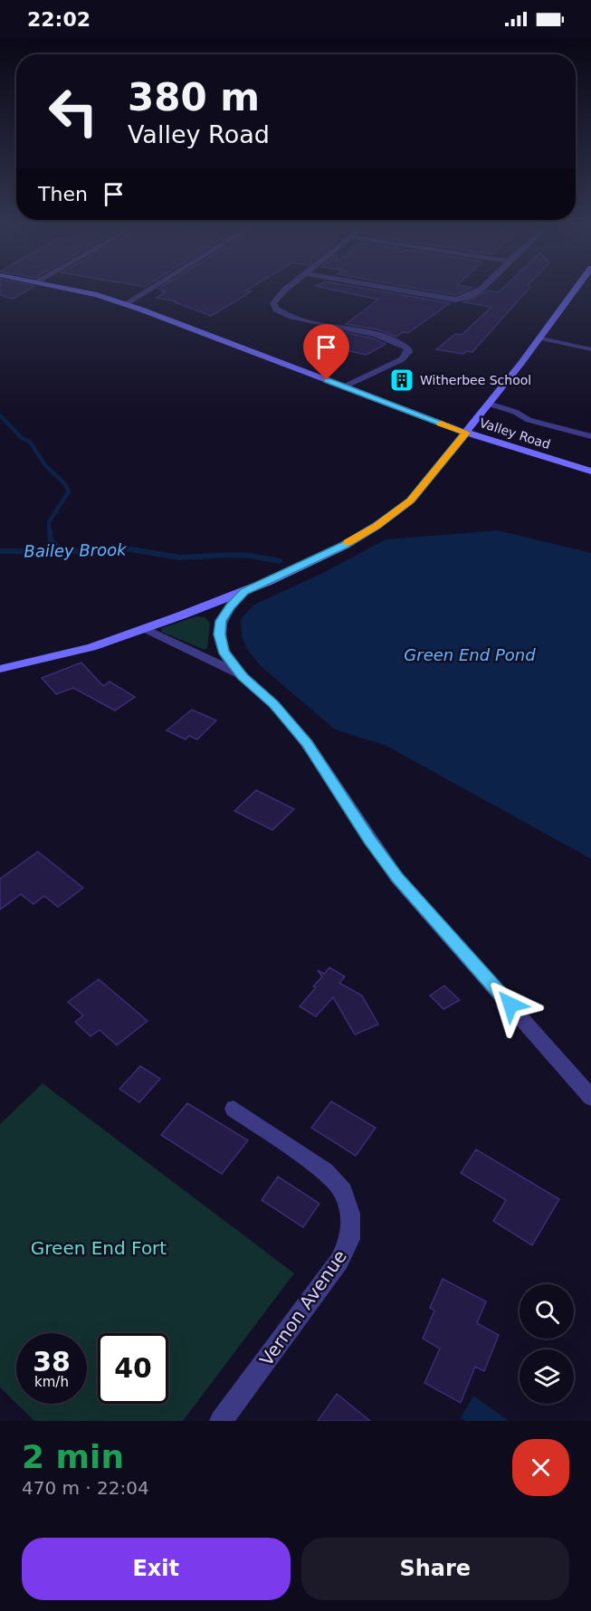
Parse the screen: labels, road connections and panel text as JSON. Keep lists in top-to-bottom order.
{
  "streets": {
    "main road": ["Valley Road"],
    "street": ["Vernon Avenue"]
  },
  "water": ["Bailey Brook", "Green End Pond"],
  "parks": ["Green End Fort"],
  "places": {
    "building": ["Witherbee School"]
  },
  "page": {
    "status": "22:02",
    "turn": ["380 m", "Valley Road"],
    "then": "Then",
    "speed": "38 km/h",
    "limit": "40",
    "heading": ["2 min", "470 m · 22:04"],
    "buttons": ["Exit", "Share"]
  }
}
